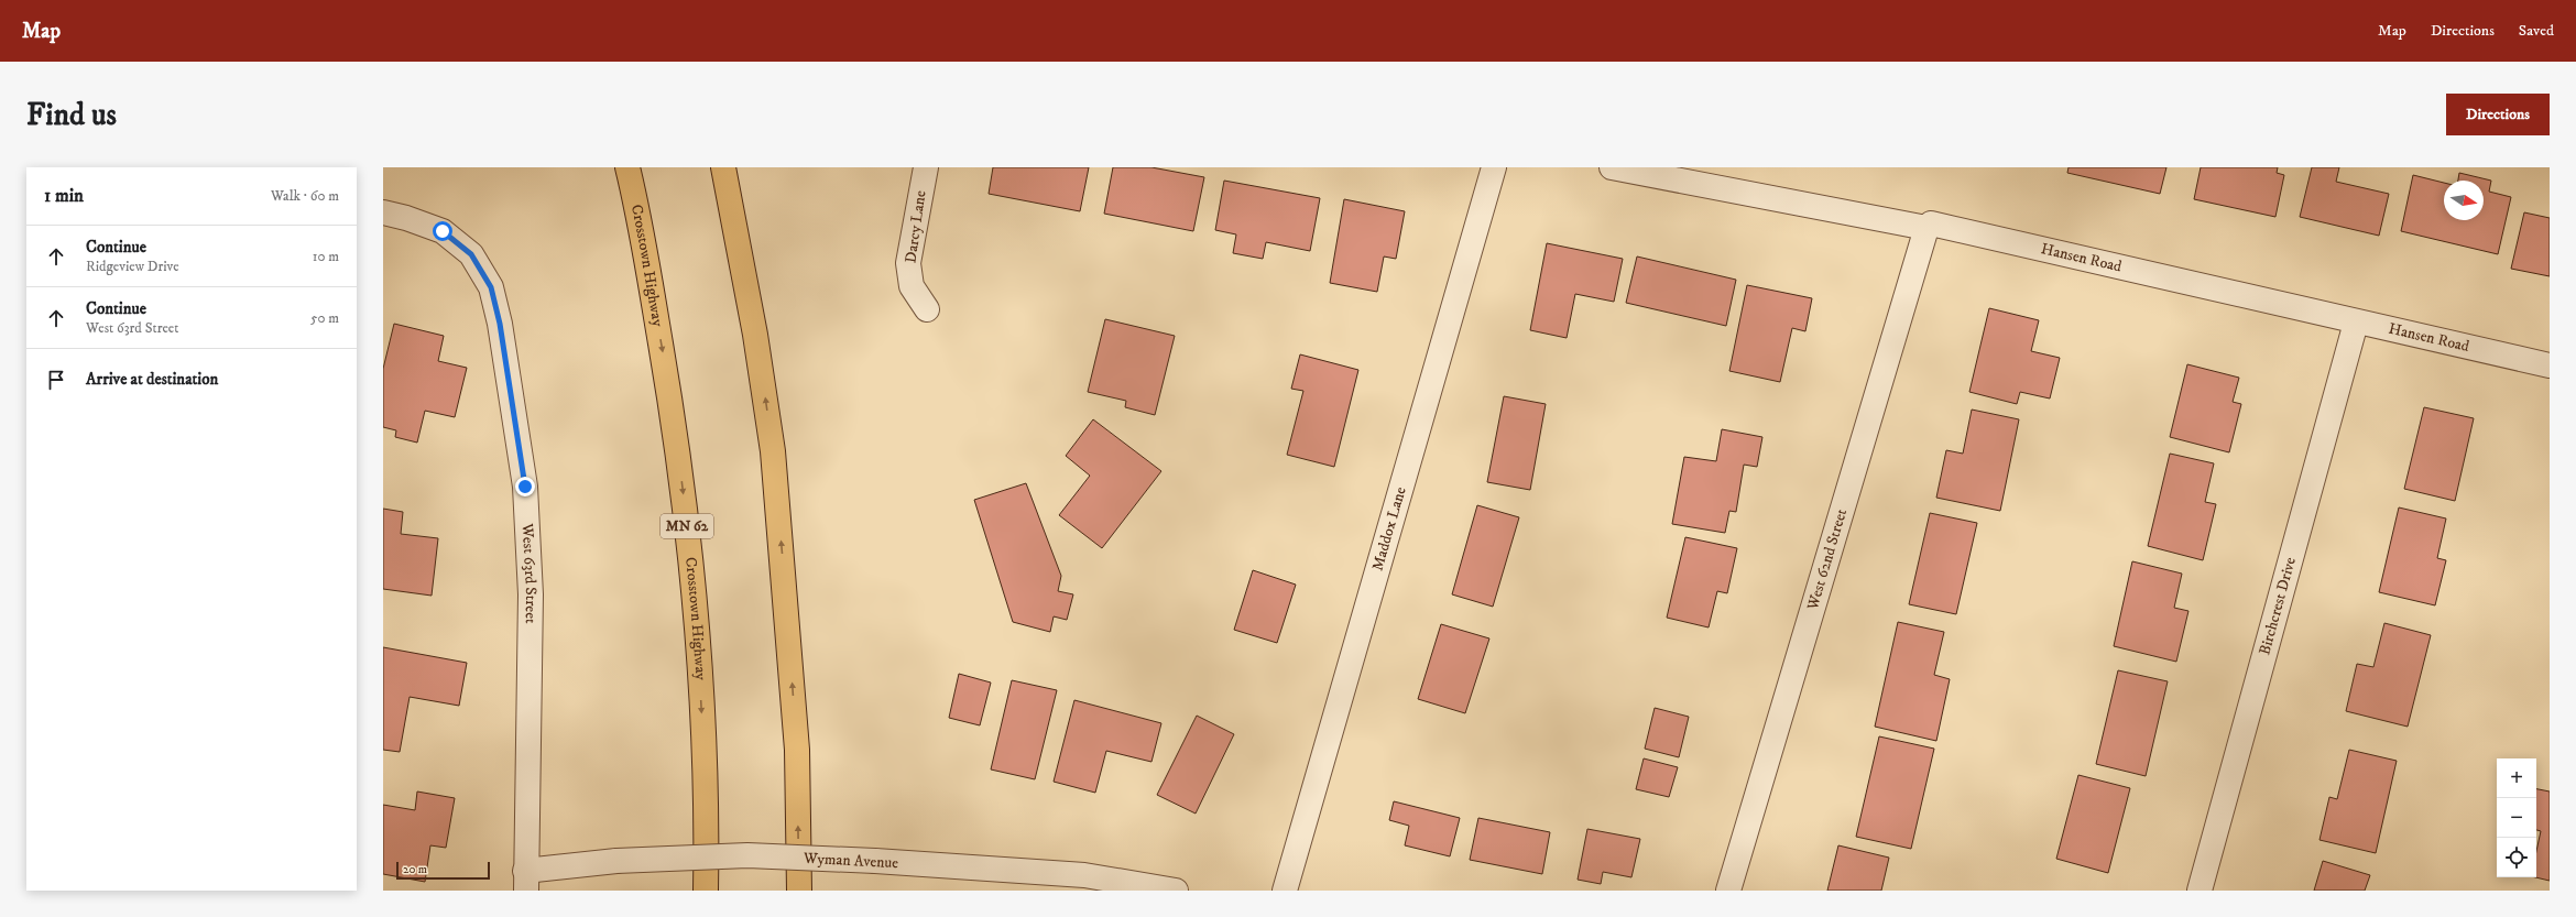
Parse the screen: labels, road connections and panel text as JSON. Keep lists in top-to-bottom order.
{
  "streets": {
    "highway": ["Crosstown Highway", "MN 62"],
    "street": [
      "Darcy Lane",
      "Hansen Road",
      "Maddox Lane",
      "West 62nd Street",
      "West 63rd Street",
      "Birchcrest Drive",
      "Wyman Avenue"
    ]
  },
  "crossings": [
    ["Hansen Road", "West 62nd Street"],
    ["Hansen Road", "Birchcrest Drive"],
    ["West 63rd Street", "Wyman Avenue"]
  ],
  "scale_bar": "20 m",
  "north": "right",
  "page": {
    "header": "Map",
    "nav": ["Map", "Directions", "Saved"],
    "buttons": "Directions",
    "title": "Find us",
    "heading": ["1 min", "Walk · 60 m"],
    "list": [
      ["Continue", "Ridgeview Drive", "10 m"],
      ["Continue", "West 63rd Street", "50 m"],
      "Arrive at destination"
    ],
    "map_buttons": ["+", "−"],
    "scale": "20 m"
  }
}
